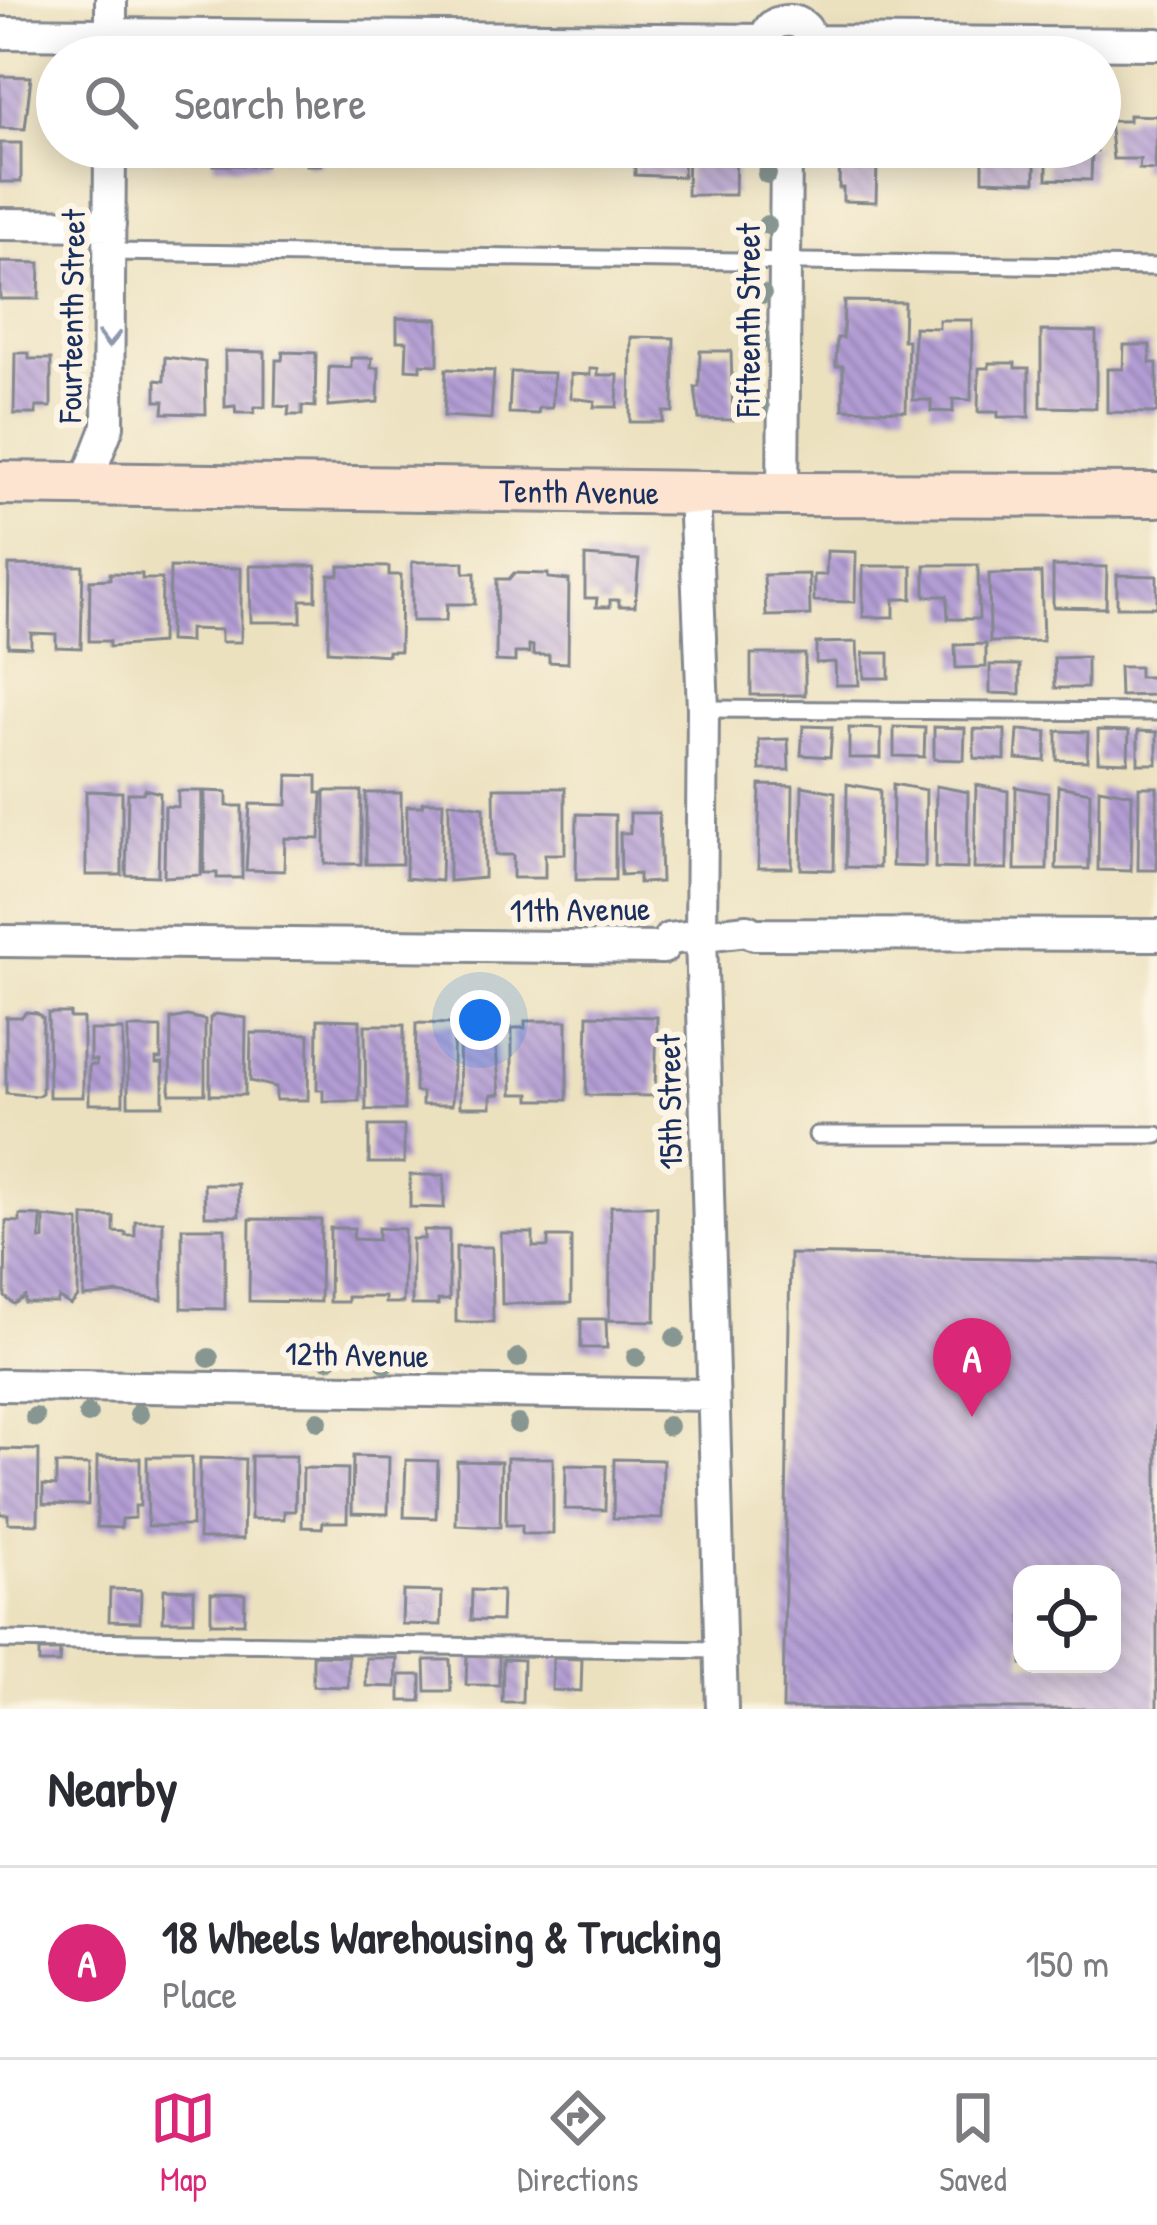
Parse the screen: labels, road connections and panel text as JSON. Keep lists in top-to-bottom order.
{
  "streets": {
    "main road": ["Tenth Avenue"],
    "street": [
      "Fourteenth Street",
      "Fifteenth Street",
      "11th Avenue",
      "15th Street",
      "12th Avenue"
    ]
  },
  "crossings": [
    ["Fourteenth Street", "Tenth Avenue"],
    ["Fifteenth Street", "Tenth Avenue"],
    ["Tenth Avenue", "15th Street"],
    ["11th Avenue", "15th Street"],
    ["15th Street", "12th Avenue"]
  ],
  "one_way": ["Fourteenth Street"],
  "page": {
    "search": "Search here",
    "pins": "A",
    "heading": "Nearby",
    "list": [
      {
        "mark": "A",
        "name": "18 Wheels Warehousing & Trucking",
        "note": "Place",
        "value": "150 m"
      }
    ],
    "nav": ["Map", "Directions", "Saved"]
  }
}
